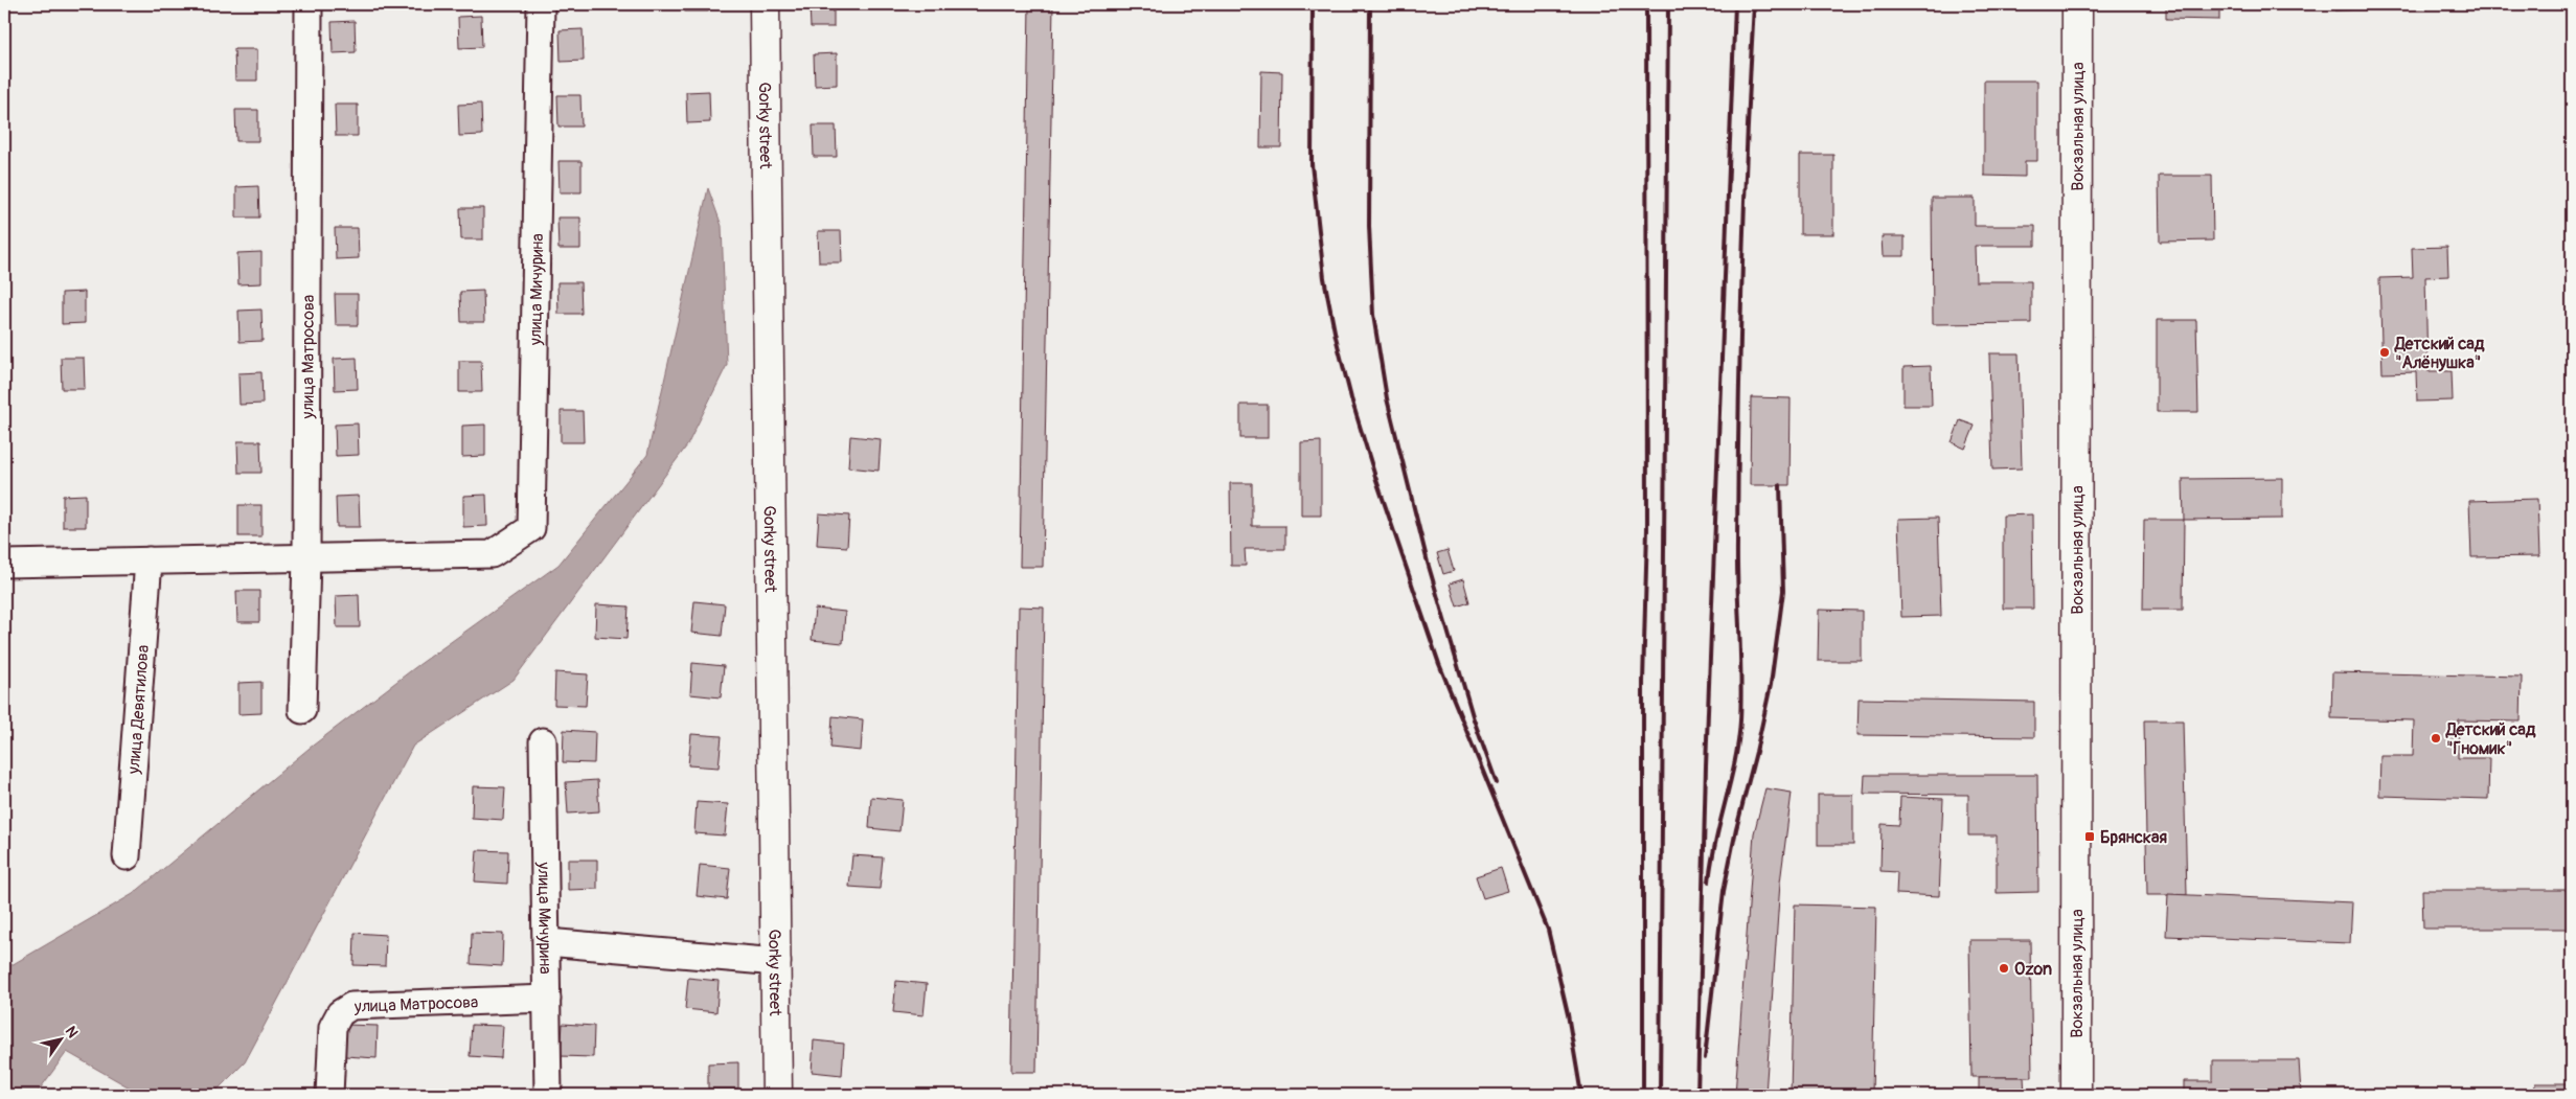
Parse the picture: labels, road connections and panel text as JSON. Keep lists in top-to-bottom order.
{
  "streets": {
    "main road": ["Gorky street", "Вокзальная улица"],
    "street": ["улица Мичурина", "улица Матросова", "улица Девятилова"]
  },
  "crossings": [
    ["улица Мичурина", "улица Матросова"]
  ],
  "places": {
    "other": ["Детский сад \"Алёнушка\"", "Детский сад \"Гномик\"", "Ozon"],
    "transit": ["Брянская"]
  },
  "north": "top right"
}
